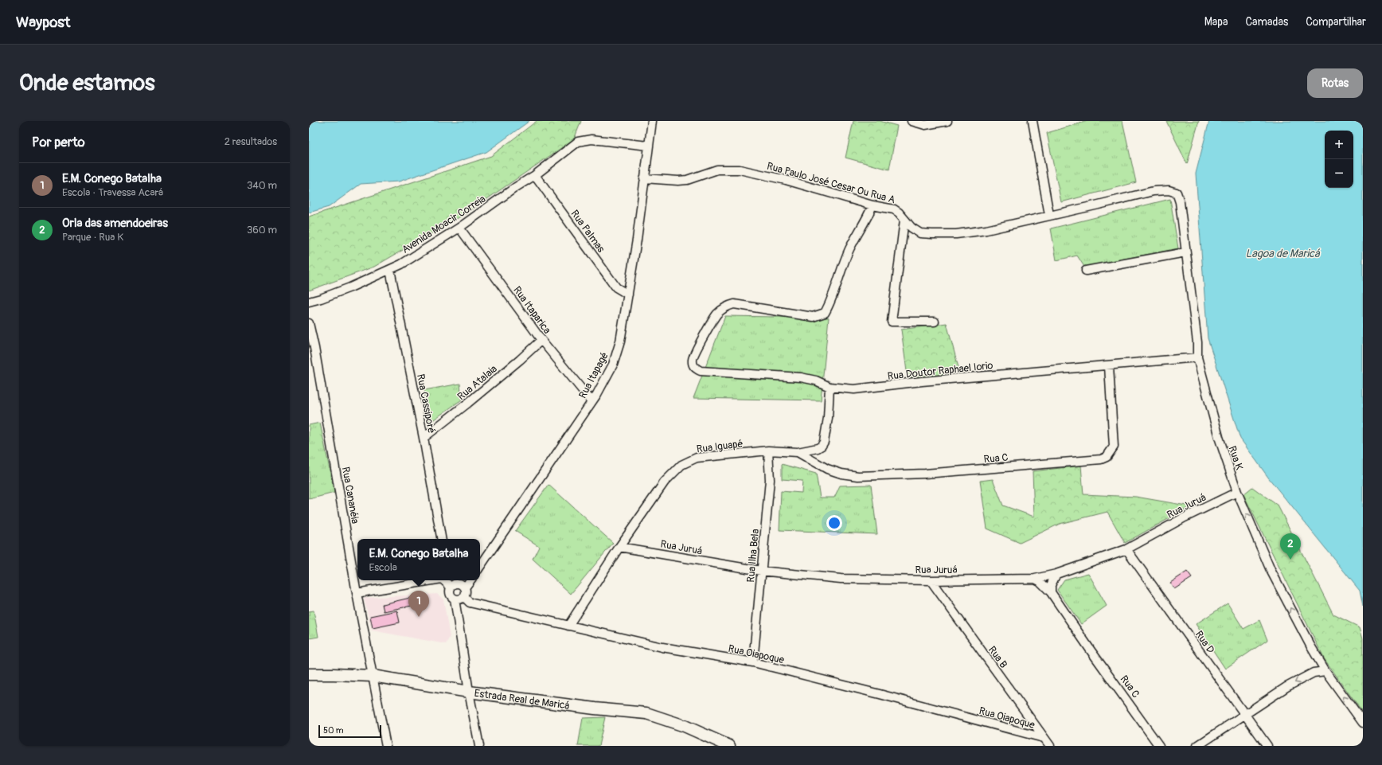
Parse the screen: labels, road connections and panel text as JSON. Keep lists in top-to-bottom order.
{
  "streets": {
    "main road": ["Estrada Real de Maricá"],
    "street": [
      "Rua Paulo José Cesar Ou Rua A",
      "Avenida Moacir Correia",
      "Rua Palmas",
      "Rua Itaparica",
      "Rua Doutor Raphael Iorio",
      "Rua Itapagé",
      "Rua Atalaia",
      "Rua Cassiporé",
      "Rua Iguapé",
      "Rua C",
      "Rua K",
      "Rua Cananéia",
      "Rua Juruá",
      "Rua Ilha Bela",
      "Rua D",
      "Rua Oiapoque",
      "Rua B"
    ]
  },
  "crossings": [
    ["Rua Paulo José Cesar Ou Rua A", "Rua Doutor Raphael Iorio"],
    ["Rua Paulo José Cesar Ou Rua A", "Rua Itapagé"],
    ["Rua Paulo José Cesar Ou Rua A", "Rua K"],
    ["Avenida Moacir Correia", "Rua Palmas"],
    ["Avenida Moacir Correia", "Rua Itaparica"],
    ["Avenida Moacir Correia", "Rua Itapagé"],
    ["Avenida Moacir Correia", "Rua Cassiporé"],
    ["Rua Palmas", "Rua Itapagé"],
    ["Rua Itaparica", "Rua Itapagé"],
    ["Rua Itaparica", "Rua Atalaia"],
    ["Rua Doutor Raphael Iorio", "Rua Iguapé"],
    ["Rua Doutor Raphael Iorio", "Rua C"],
    ["Rua Doutor Raphael Iorio", "Rua K"],
    ["Rua Atalaia", "Rua Cassiporé"],
    ["Rua Iguapé", "Rua C"],
    ["Rua Iguapé", "Rua Juruá"],
    ["Rua Iguapé", "Rua Ilha Bela"],
    ["Rua Iguapé", "Rua Oiapoque"],
    ["Rua C", "Rua Juruá"],
    ["Rua K", "Rua Juruá"],
    ["Rua Cananéia", "Estrada Real de Maricá"],
    ["Rua Juruá", "Rua Ilha Bela"],
    ["Rua Juruá", "Rua D"],
    ["Rua Juruá", "Rua B"],
    ["Rua Ilha Bela", "Rua Oiapoque"],
    ["Rua Oiapoque", "Rua B"]
  ],
  "one_way": ["Rua K"],
  "water": ["Lagoa de Maricá"],
  "scale_bar": "50 m",
  "page": {
    "header": "Waypost",
    "nav": ["Mapa", "Camadas", "Compartilhar"],
    "buttons": "Rotas",
    "title": "Onde estamos",
    "heading": ["Por perto", "2 resultados"],
    "map_buttons": ["+", "−"],
    "list": [
      {
        "mark": "1",
        "name": "E.M. Conego Batalha",
        "note": "Escola · Travessa Acará",
        "value": "340 m"
      },
      {
        "mark": "2",
        "name": "Orla das amendoeiras",
        "note": "Parque · Rua K",
        "value": "360 m"
      }
    ],
    "pins": ["2", "1"],
    "popup": ["E.M. Conego Batalha", "Escola"],
    "scale": "50 m"
  }
}
